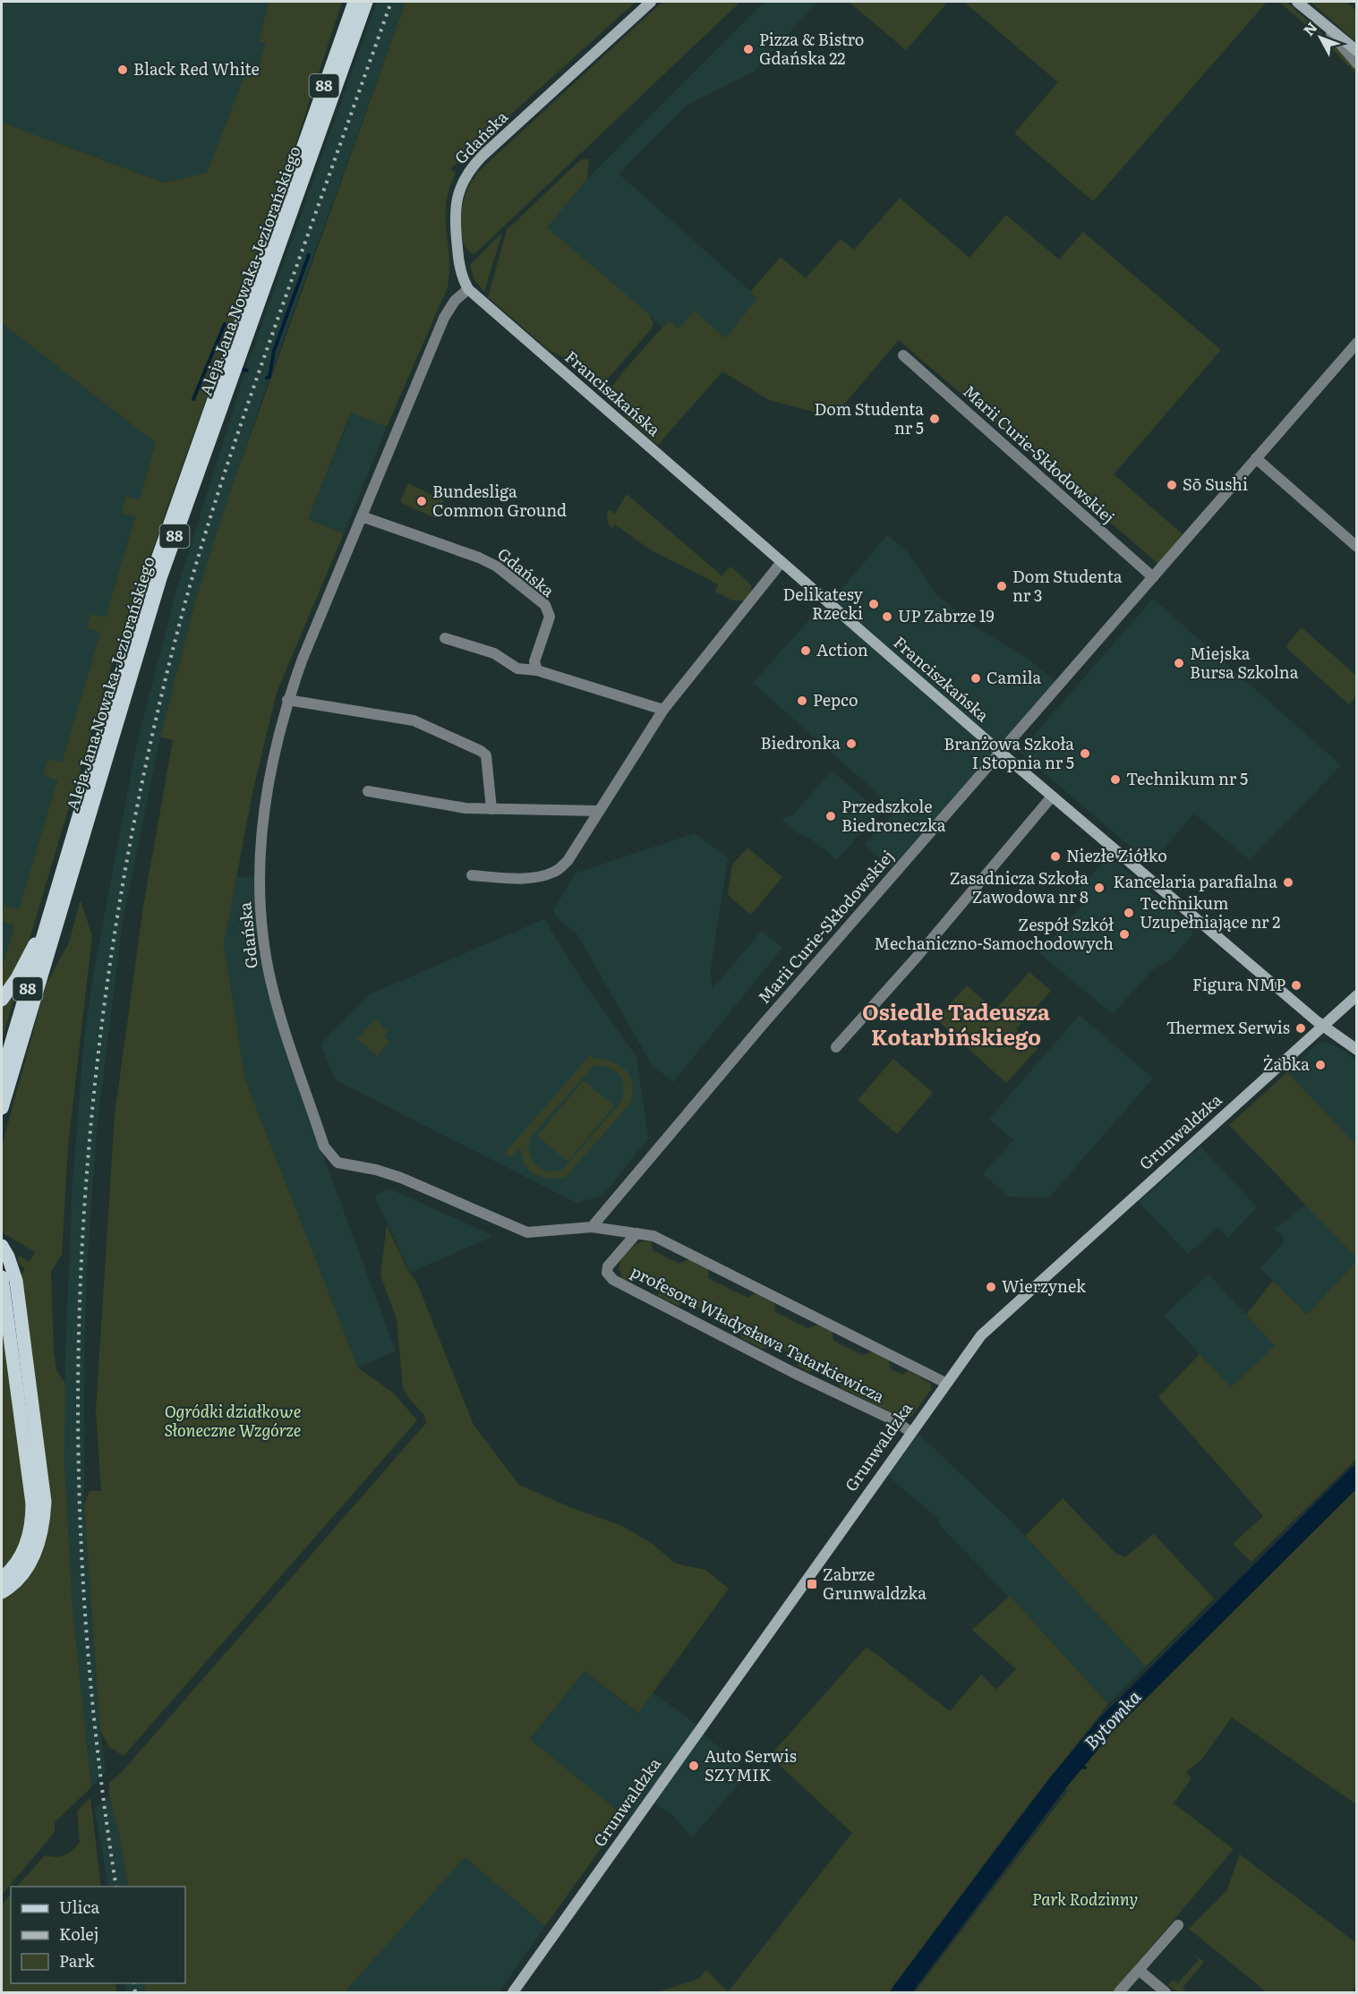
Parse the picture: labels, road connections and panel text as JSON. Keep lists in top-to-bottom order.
{
  "streets": {
    "main road": ["88", "Aleja Jana Nowaka-Jeziorańskiego"],
    "street": [
      "Gdańska",
      "Franciszkańska",
      "Marii Curie-Skłodowskiej",
      "Grunwaldzka",
      "profesora Władysława Tatarkiewicza"
    ]
  },
  "crossings": [
    ["Gdańska", "Franciszkańska"],
    ["Gdańska", "Marii Curie-Skłodowskiej"],
    ["Franciszkańska", "Marii Curie-Skłodowskiej"],
    ["Franciszkańska", "Grunwaldzka"],
    ["Grunwaldzka", "profesora Władysława Tatarkiewicza"]
  ],
  "districts": ["Osiedle Tadeusza Kotarbińskiego"],
  "water": ["Bytomka"],
  "parks": ["Ogródki działkowe Słoneczne Wzgórze", "Park Rodzinny"],
  "places": {
    "other": [
      "Pizza & Bistro Gdańska 22",
      "Black Red White",
      "Dom Studenta nr 5",
      "Sō Sushi",
      "Bundesliga Common Ground",
      "Dom Studenta nr 3",
      "Delikatesy Rzecki",
      "UP Zabrze 19",
      "Action",
      "Miejska Bursa Szkolna",
      "Camila",
      "Pepco",
      "Biedronka",
      "Branżowa Szkoła I Stopnia nr 5",
      "Technikum nr 5",
      "Przedszkole Biedroneczka",
      "Niezłe Ziółko",
      "Kancelaria parafialna",
      "Zasadnicza Szkoła Zawodowa nr 8",
      "Technikum Uzupełniające nr 2",
      "Zespół Szkół Mechaniczno-Samochodowych",
      "Figura NMP",
      "Thermex Serwis",
      "Żabka",
      "Wierzynek",
      "Auto Serwis SZYMIK"
    ],
    "transit": ["Zabrze Grunwaldzka"]
  },
  "legend": ["Ulica", "Kolej", "Park"],
  "north": "top left"
}
